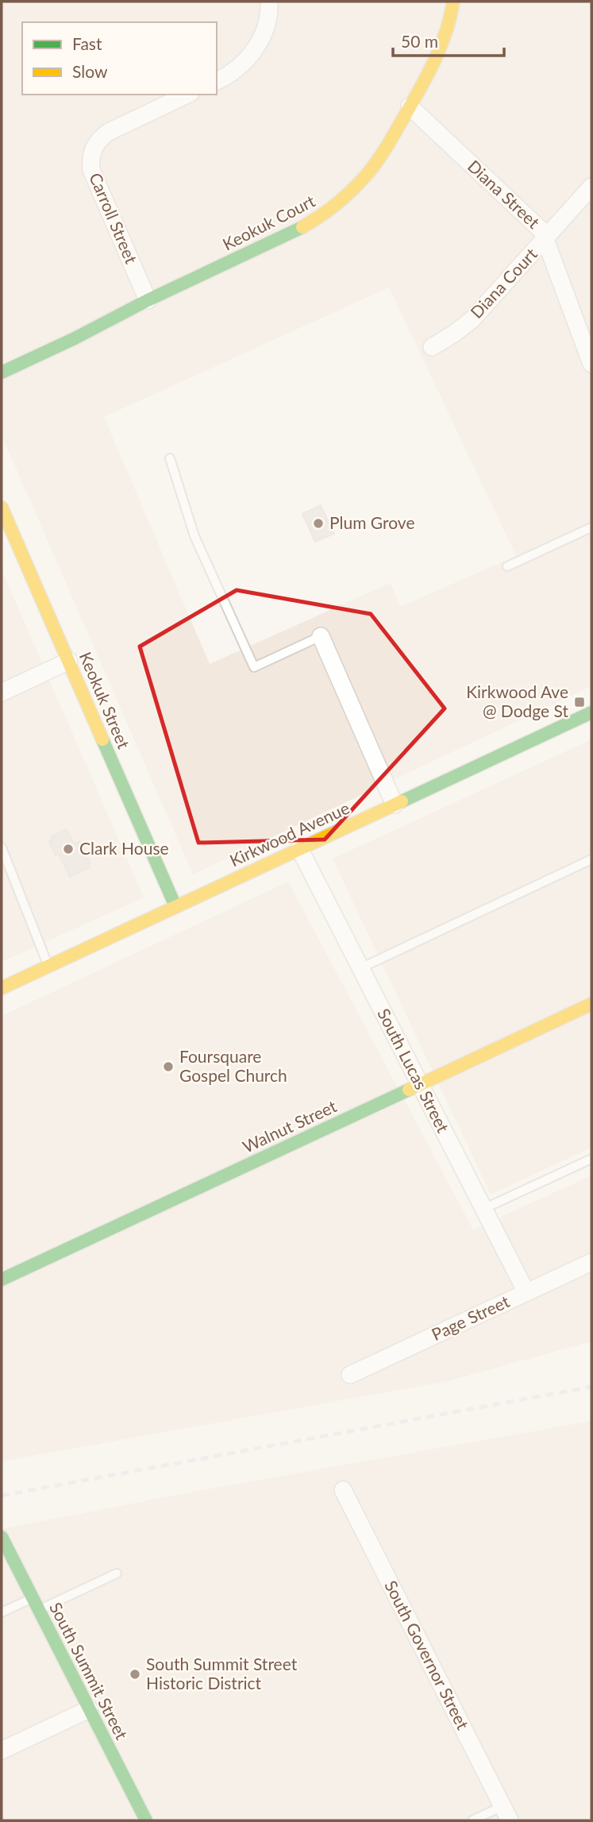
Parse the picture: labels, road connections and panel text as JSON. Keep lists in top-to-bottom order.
{
  "streets": {
    "street": [
      "Diana Street",
      "Carroll Street",
      "Keokuk Court",
      "Diana Court",
      "Keokuk Street",
      "Kirkwood Avenue",
      "South Lucas Street",
      "Walnut Street",
      "Page Street",
      "South Governor Street",
      "South Summit Street"
    ]
  },
  "crossings": [
    ["Diana Street", "Keokuk Court"],
    ["Diana Street", "Diana Court"],
    ["Carroll Street", "Keokuk Court"],
    ["Keokuk Street", "Kirkwood Avenue"],
    ["Kirkwood Avenue", "South Lucas Street"],
    ["South Lucas Street", "Walnut Street"],
    ["South Lucas Street", "Page Street"]
  ],
  "places": {
    "other": [
      "Plum Grove",
      "Clark House",
      "Foursquare Gospel Church",
      "South Summit Street Historic District"
    ],
    "transit": ["Kirkwood Ave @ Dodge St"]
  },
  "legend": ["Fast", "Slow"],
  "scale_bar": "50 m"
}
